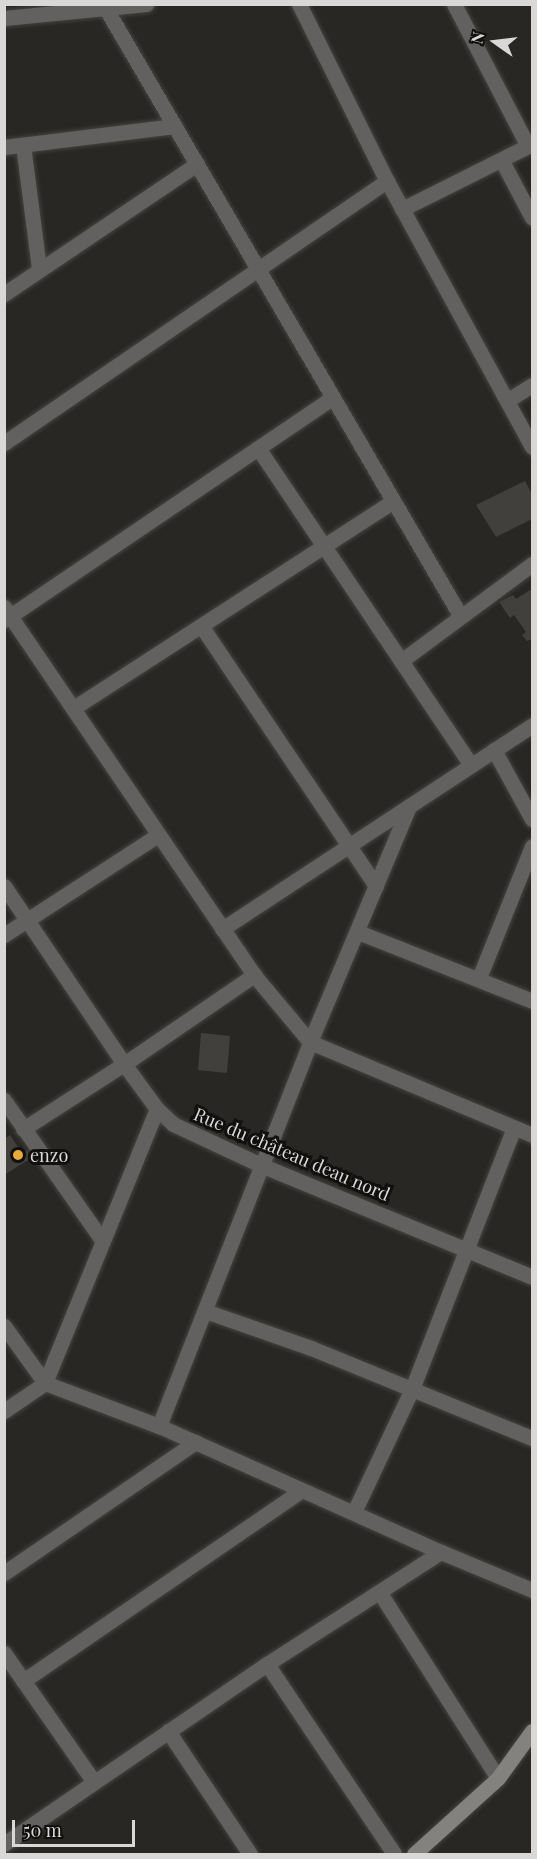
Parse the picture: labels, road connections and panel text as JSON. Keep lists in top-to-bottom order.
{
  "streets": {
    "street": ["Rue du château deau nord"]
  },
  "places": ["enzo"],
  "scale_bar": "50 m",
  "north": "left"
}
